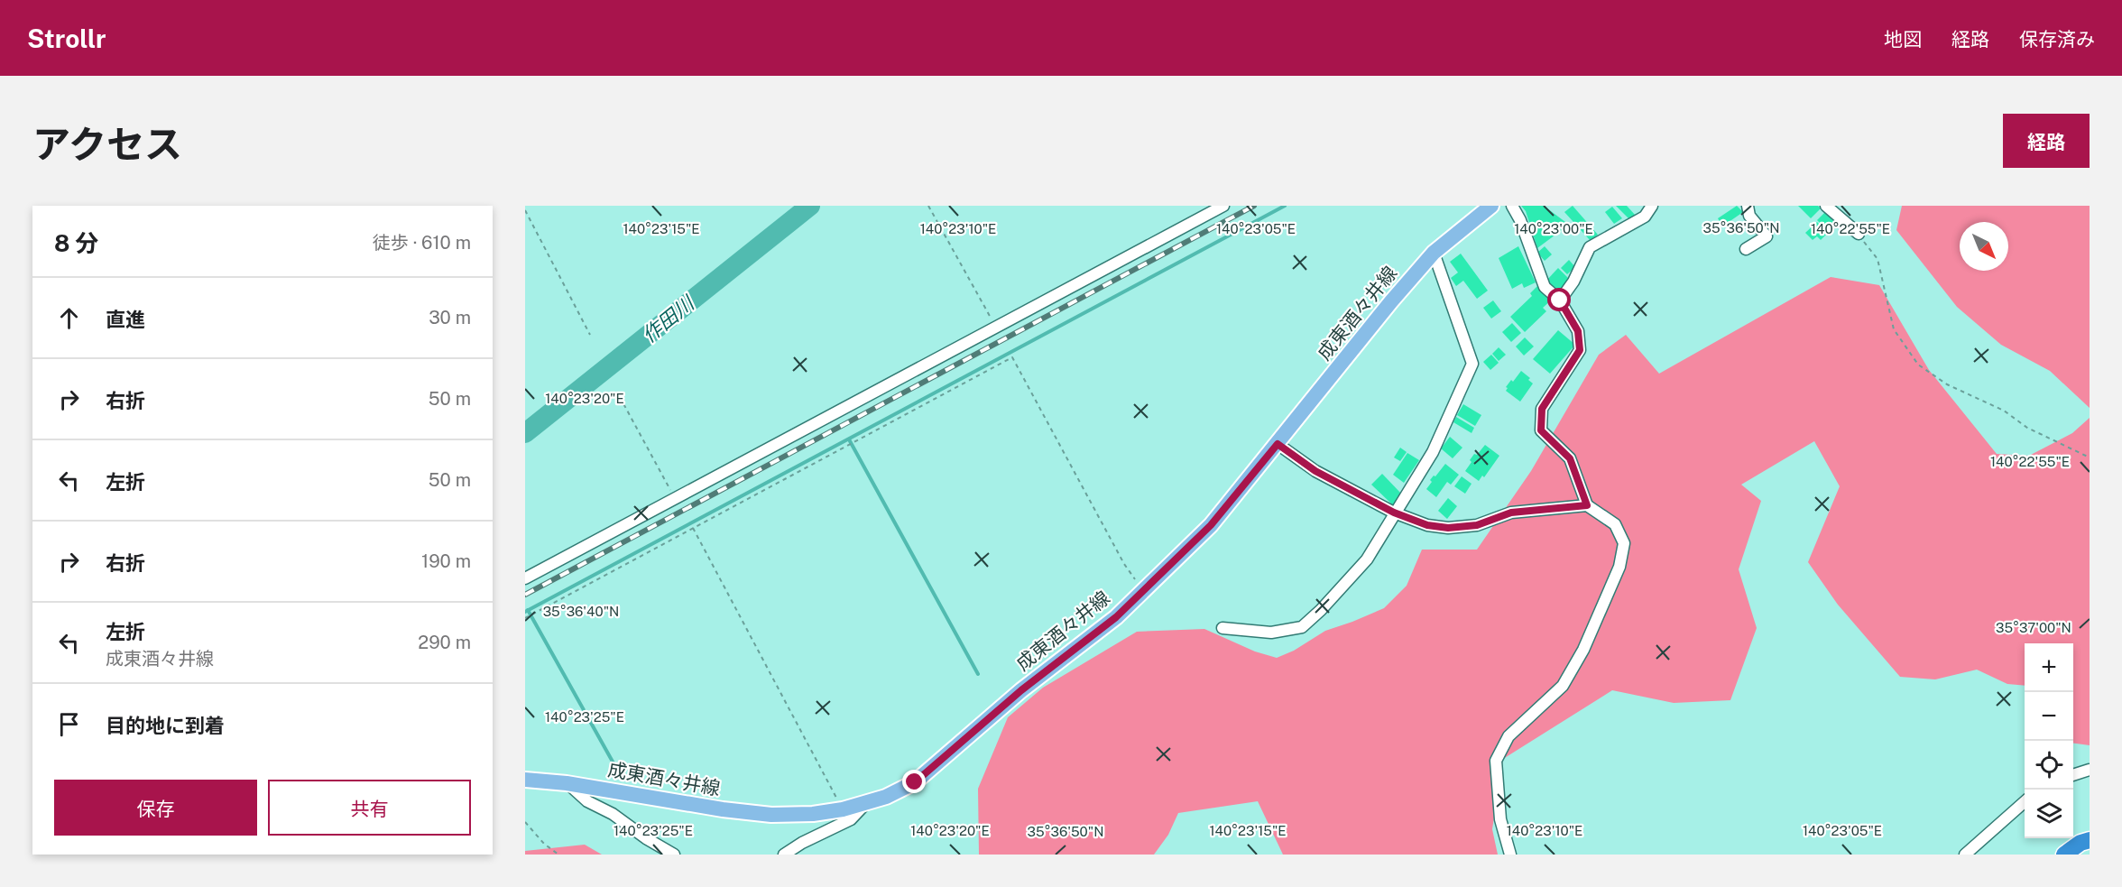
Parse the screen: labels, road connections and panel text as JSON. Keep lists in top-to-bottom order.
{
  "streets": {
    "main road": ["成東酒々井線"]
  },
  "water": ["作田川"],
  "north": "bottom right",
  "page": {
    "header": "Strollr",
    "nav": ["地図", "経路", "保存済み"],
    "title": "アクセス",
    "buttons": [
      "経路",
      ["保存", "共有"]
    ],
    "heading": ["8 分", "徒歩 · 610 m"],
    "list": [
      ["直進", "30 m"],
      ["右折", "50 m"],
      ["左折", "50 m"],
      ["右折", "190 m"],
      ["左折", "成東酒々井線", "290 m"],
      "目的地に到着"
    ],
    "map_buttons": ["+", "−"]
  },
  "coordinates": [
    "35°36'50\"N",
    "140°23'15\"E",
    "140°23'10\"E",
    "140°23'05\"E",
    "140°23'00\"E",
    "140°22'55\"E",
    "140°23'20\"E",
    "35°36'40\"N",
    "35°37'00\"N",
    "140°23'25\"E"
  ]
}
